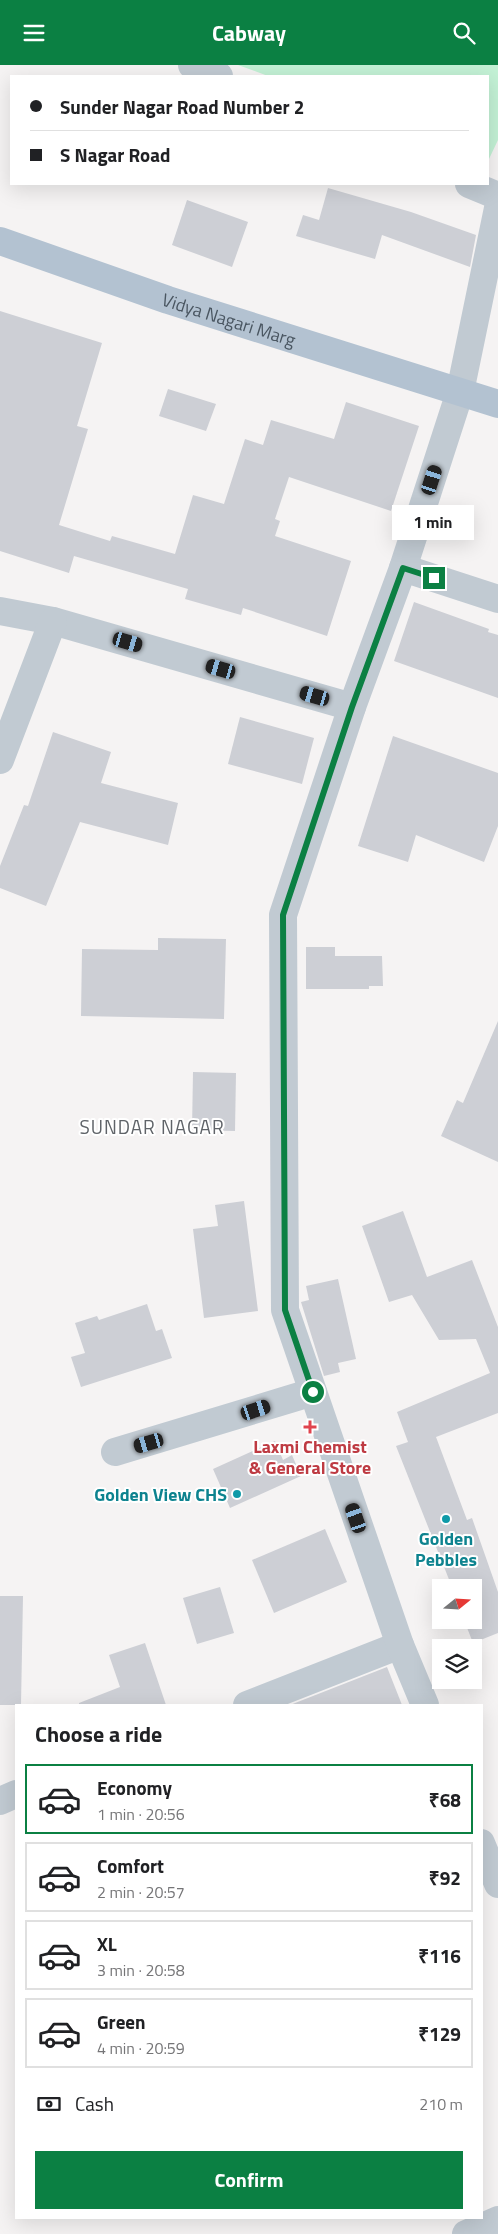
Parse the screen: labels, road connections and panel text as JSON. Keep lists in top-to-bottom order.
{
  "streets": {
    "main road": ["Vidya Nagari Marg"]
  },
  "districts": ["SUNDAR NAGAR"],
  "places": {
    "health": ["Laxmi Chemist & General Store"],
    "other": ["Golden View CHS", "Golden Pebbles"]
  },
  "north": "right",
  "page": {
    "header": "Cabway",
    "banner": ["Sunder Nagar Road Number 2", "S Nagar Road"],
    "bubble": "1 min",
    "heading": "Choose a ride",
    "list": [
      {
        "name": "Economy",
        "note": "1 min · 20:56",
        "value": "₹68"
      },
      {
        "name": "Comfort",
        "note": "2 min · 20:57",
        "value": "₹92"
      },
      {
        "name": "XL",
        "note": "3 min · 20:58",
        "value": "₹116"
      },
      {
        "name": "Green",
        "note": "4 min · 20:59",
        "value": "₹129"
      }
    ],
    "pay": ["Cash", "210 m"],
    "buttons": "Confirm"
  }
}
